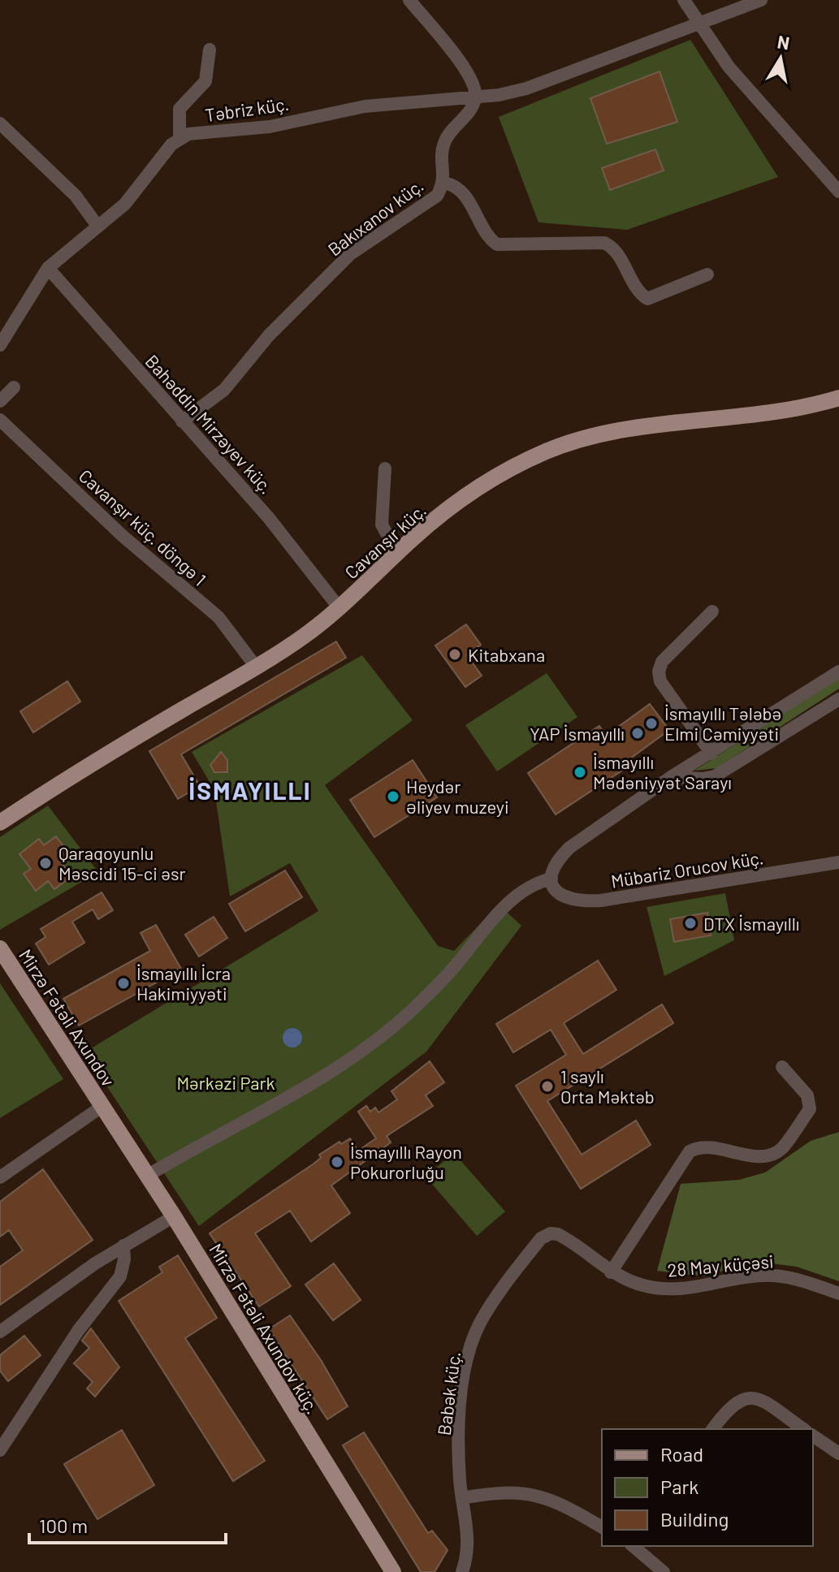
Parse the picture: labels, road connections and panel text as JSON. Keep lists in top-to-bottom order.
{
  "streets": {
    "main road": ["Cavanşır küç.", "Mirzə Fətəli Axundov", "Mirzə Fətəli Axundov küç."],
    "street": [
      "Təbriz küç.",
      "Bakıxanov küç.",
      "Bahəddin Mirzəyev küç.",
      "Cavanşır küç. döngə 1",
      "Mübariz Orucov küç.",
      "28 May küçəsi",
      "Babək küç."
    ]
  },
  "crossings": [
    ["Təbriz küç.", "Bakıxanov küç."],
    ["Bakıxanov küç.", "Bahəddin Mirzəyev küç."],
    ["Bahəddin Mirzəyev küç.", "Cavanşır küç."],
    ["Cavanşır küç. döngə 1", "Cavanşır küç."],
    ["Mirzə Fətəli Axundov", "Mirzə Fətəli Axundov küç."],
    ["28 May küçəsi", "Babək küç."]
  ],
  "districts": ["İSMAYILLI"],
  "parks": ["Mərkəzi Park"],
  "places": [
    "Kitabxana",
    "İsmayıllı Tələbə Elmi Cəmiyyəti",
    "YAP İsmayıllı",
    "İsmayıllı Mədəniyyət Sarayı",
    "Heydər Əliyev muzeyi",
    "Qaraqoyunlu Məscidi 15-ci əsr",
    "DTX İsmayıllı",
    "İsmayıllı İcra Hakimiyyəti",
    "1 saylı Orta Məktəb",
    "İsmayıllı Rayon Pokurorluğu"
  ],
  "legend": ["Road", "Park", "Building"],
  "scale_bar": "100 m",
  "north": "top"
}
